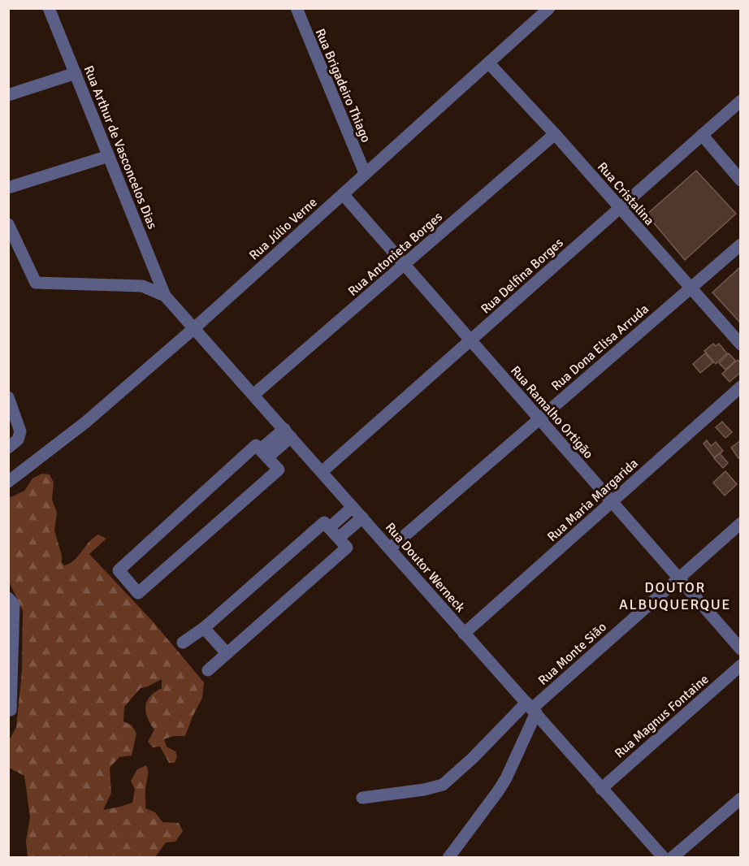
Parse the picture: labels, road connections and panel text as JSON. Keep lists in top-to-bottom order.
{
  "streets": {
    "street": [
      "Rua Brigadeiro Thiago",
      "Rua Arthur de Vasconcelos Dias",
      "Rua Cristalina",
      "Rua Júlio Verne",
      "Rua Antonieta Borges",
      "Rua Delfina Borges",
      "Rua Dona Elisa Arruda",
      "Rua Ramalho Ortigão",
      "Rua Maria Margarida",
      "Rua Doutor Werneck",
      "Rua Monte Sião",
      "Rua Magnus Fontaine"
    ]
  },
  "crossings": [
    ["Rua Brigadeiro Thiago", "Rua Júlio Verne"],
    ["Rua Arthur de Vasconcelos Dias", "Rua Doutor Werneck"],
    ["Rua Cristalina", "Rua Júlio Verne"],
    ["Rua Cristalina", "Rua Antonieta Borges"],
    ["Rua Cristalina", "Rua Delfina Borges"],
    ["Rua Cristalina", "Rua Dona Elisa Arruda"],
    ["Rua Júlio Verne", "Rua Ramalho Ortigão"],
    ["Rua Júlio Verne", "Rua Doutor Werneck"],
    ["Rua Antonieta Borges", "Rua Ramalho Ortigão"],
    ["Rua Antonieta Borges", "Rua Doutor Werneck"],
    ["Rua Delfina Borges", "Rua Ramalho Ortigão"],
    ["Rua Delfina Borges", "Rua Doutor Werneck"],
    ["Rua Dona Elisa Arruda", "Rua Ramalho Ortigão"],
    ["Rua Dona Elisa Arruda", "Rua Doutor Werneck"],
    ["Rua Ramalho Ortigão", "Rua Maria Margarida"],
    ["Rua Ramalho Ortigão", "Rua Monte Sião"],
    ["Rua Maria Margarida", "Rua Doutor Werneck"],
    ["Rua Doutor Werneck", "Rua Monte Sião"],
    ["Rua Doutor Werneck", "Rua Magnus Fontaine"]
  ],
  "districts": ["DOUTOR ALBUQUERQUE"]
}
